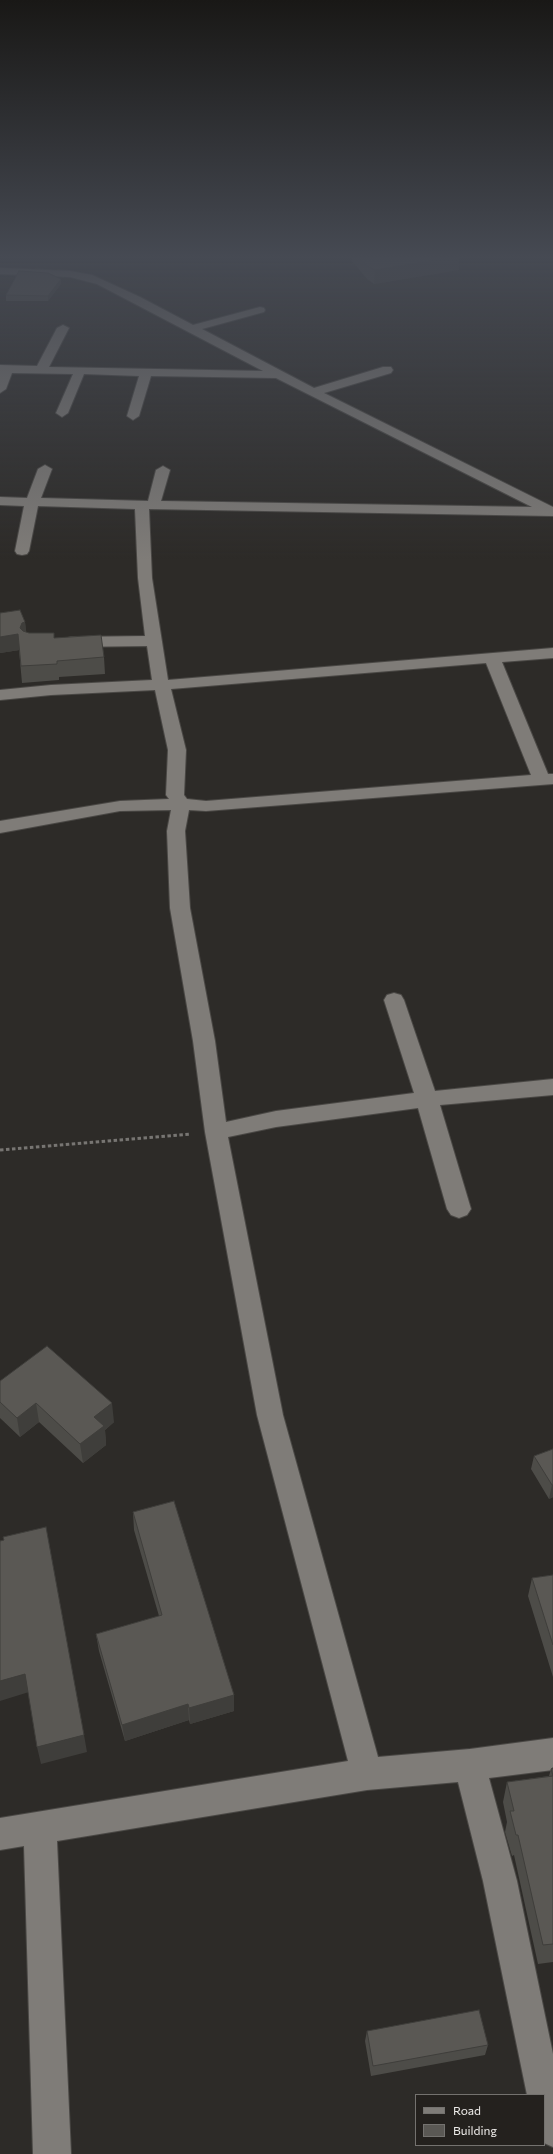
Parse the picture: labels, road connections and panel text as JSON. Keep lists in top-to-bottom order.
{
  "legend": ["Road", "Building"]
}
